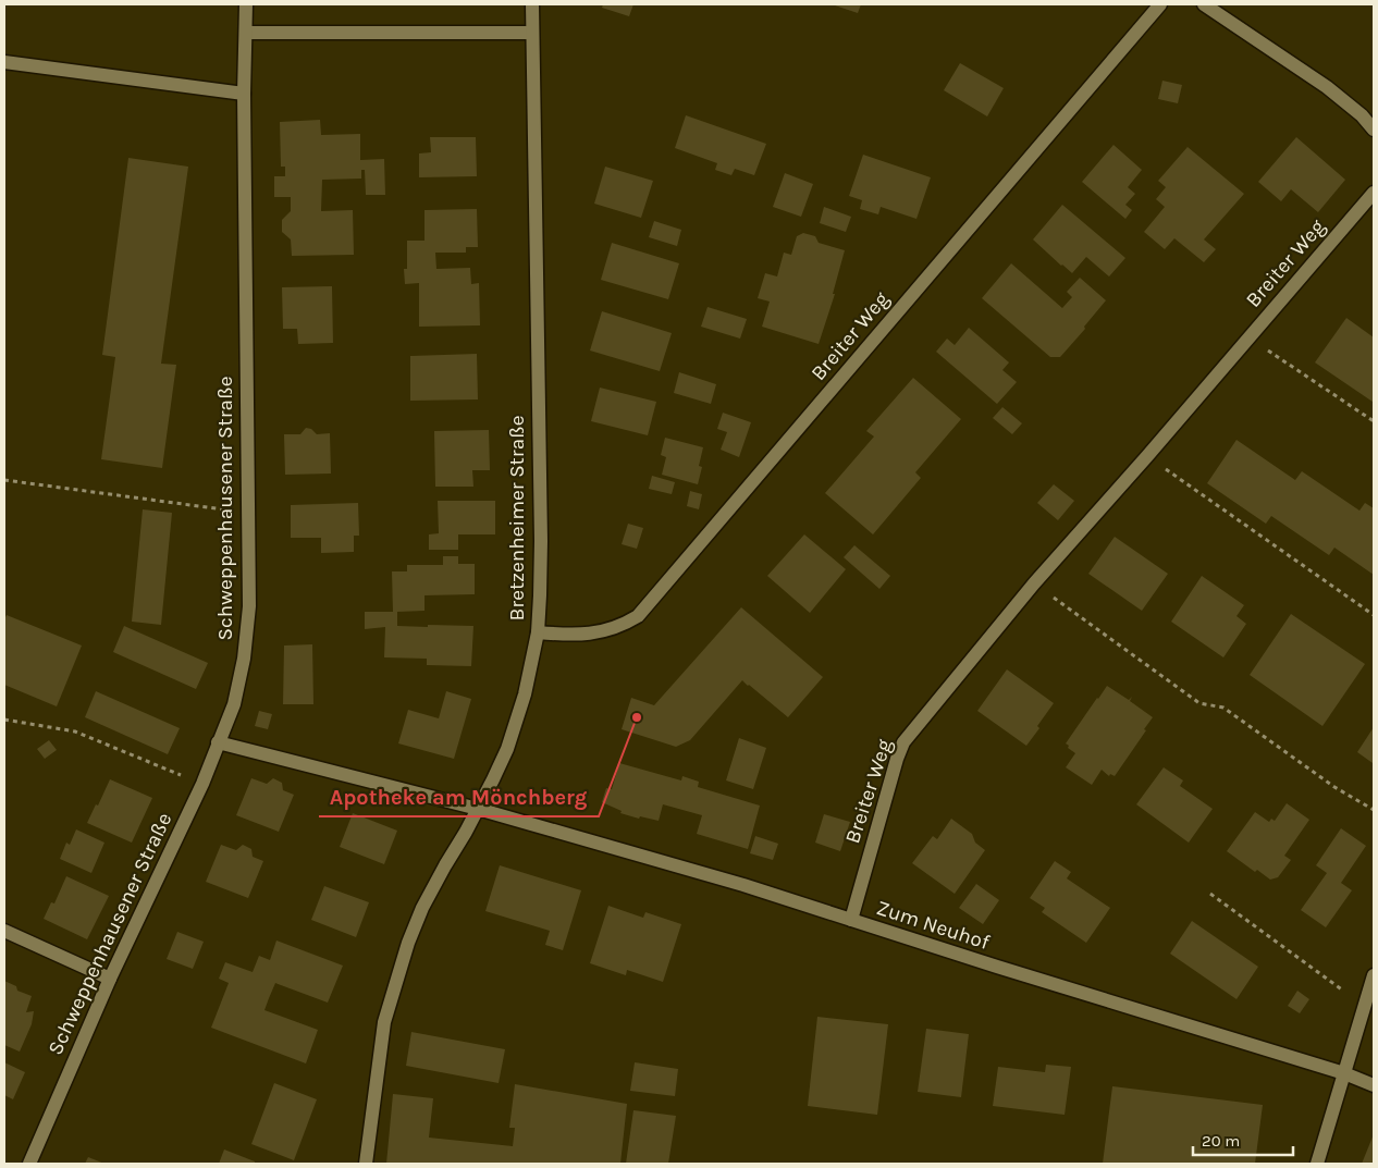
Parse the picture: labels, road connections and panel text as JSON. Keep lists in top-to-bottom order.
{
  "streets": {
    "street": [
      "Breiter Weg",
      "Schweppenhausener Straße",
      "Bretzenheimer Straße",
      "Zum Neuhof"
    ]
  },
  "crossings": [
    ["Breiter Weg", "Bretzenheimer Straße"],
    ["Breiter Weg", "Zum Neuhof"],
    ["Schweppenhausener Straße", "Zum Neuhof"],
    ["Bretzenheimer Straße", "Zum Neuhof"]
  ],
  "places": ["Apotheke am Mönchberg"],
  "scale_bar": "20 m"
}
